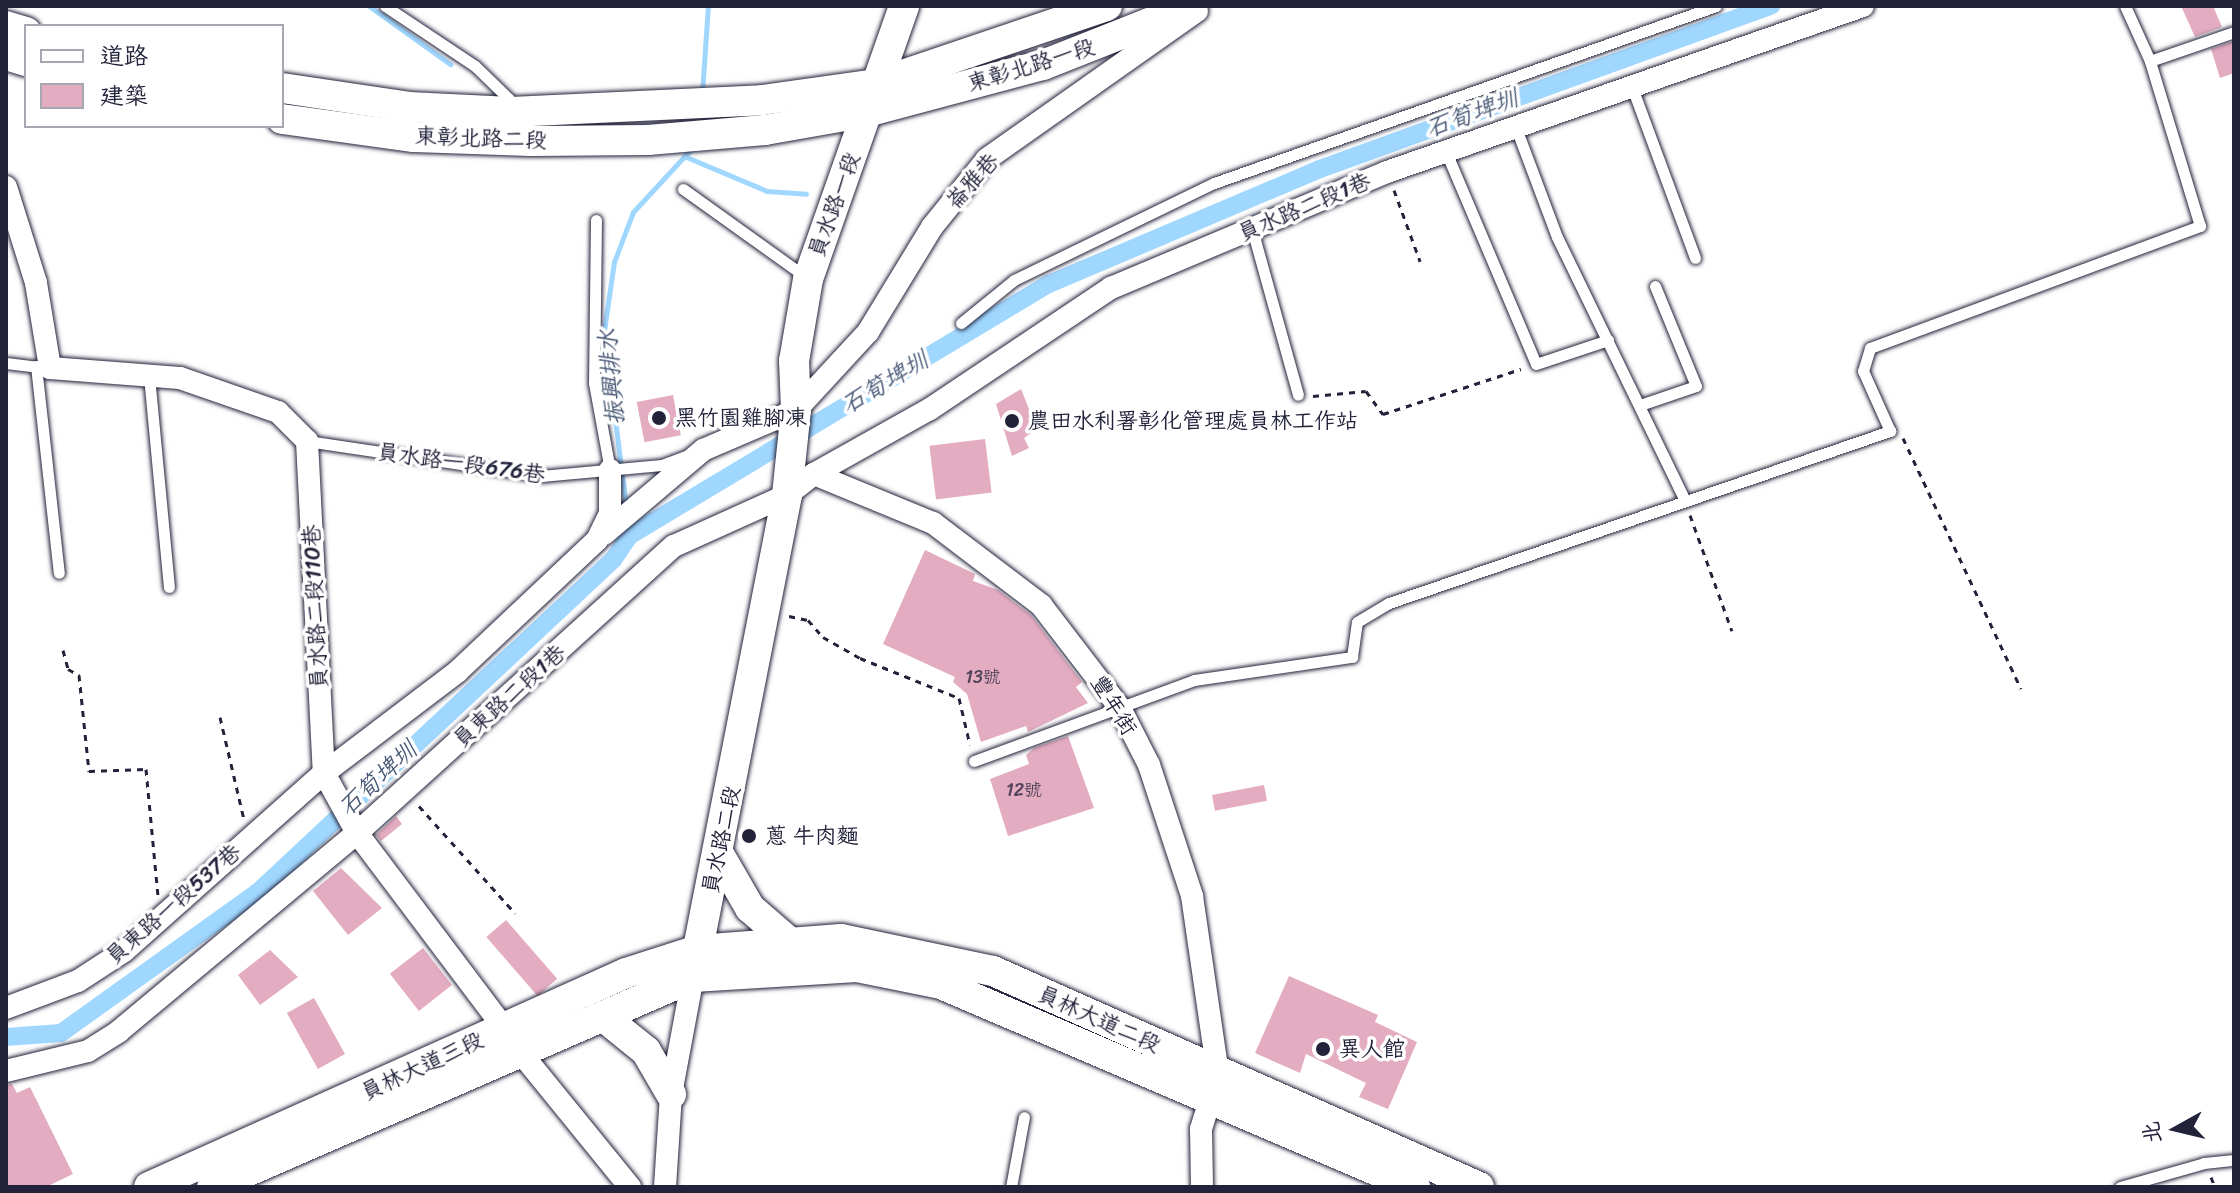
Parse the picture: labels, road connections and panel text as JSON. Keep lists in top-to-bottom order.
{
  "streets": {
    "street": [
      "東彰北路一段",
      "東彰北路二段",
      "崙雅巷",
      "員水路一段",
      "員水路二段1巷",
      "員水路二段110巷",
      "員東路二段1巷",
      "豐年街",
      "員水路二段",
      "員東路一段537巷",
      "員林大道二段",
      "員林大道三段"
    ],
    "lane": ["員水路一段676巷"]
  },
  "crossings": [
    ["東彰北路一段", "東彰北路二段"],
    ["東彰北路一段", "員水路一段"],
    ["東彰北路二段", "員水路一段"],
    ["崙雅巷", "員水路一段"],
    ["崙雅巷", "員東路一段537巷"],
    ["員水路一段", "員水路二段1巷"],
    ["員水路一段", "員東路二段1巷"],
    ["員水路一段", "員水路二段"],
    ["員水路一段", "員東路一段537巷"],
    ["員水路二段1巷", "員東路二段1巷"],
    ["員水路二段1巷", "豐年街"],
    ["員水路二段1巷", "員水路二段"],
    ["員水路一段676巷", "員水路二段110巷"],
    ["員水路一段676巷", "員東路一段537巷"],
    ["員水路二段110巷", "員東路一段537巷"],
    ["員東路二段1巷", "員水路二段"],
    ["豐年街", "員林大道二段"],
    ["員水路二段", "員林大道二段"],
    ["員水路二段", "員林大道三段"],
    ["員林大道二段", "員林大道三段"]
  ],
  "water": ["石筍埤圳", "振興排水"],
  "places": [
    "黑竹園雞腳凍",
    "農田水利署彰化管理處員林工作站",
    "蔥 牛肉麵",
    "異人館"
  ],
  "house_numbers": ["13號", "12號"],
  "legend": ["道路", "建築"],
  "north": "left"
}
